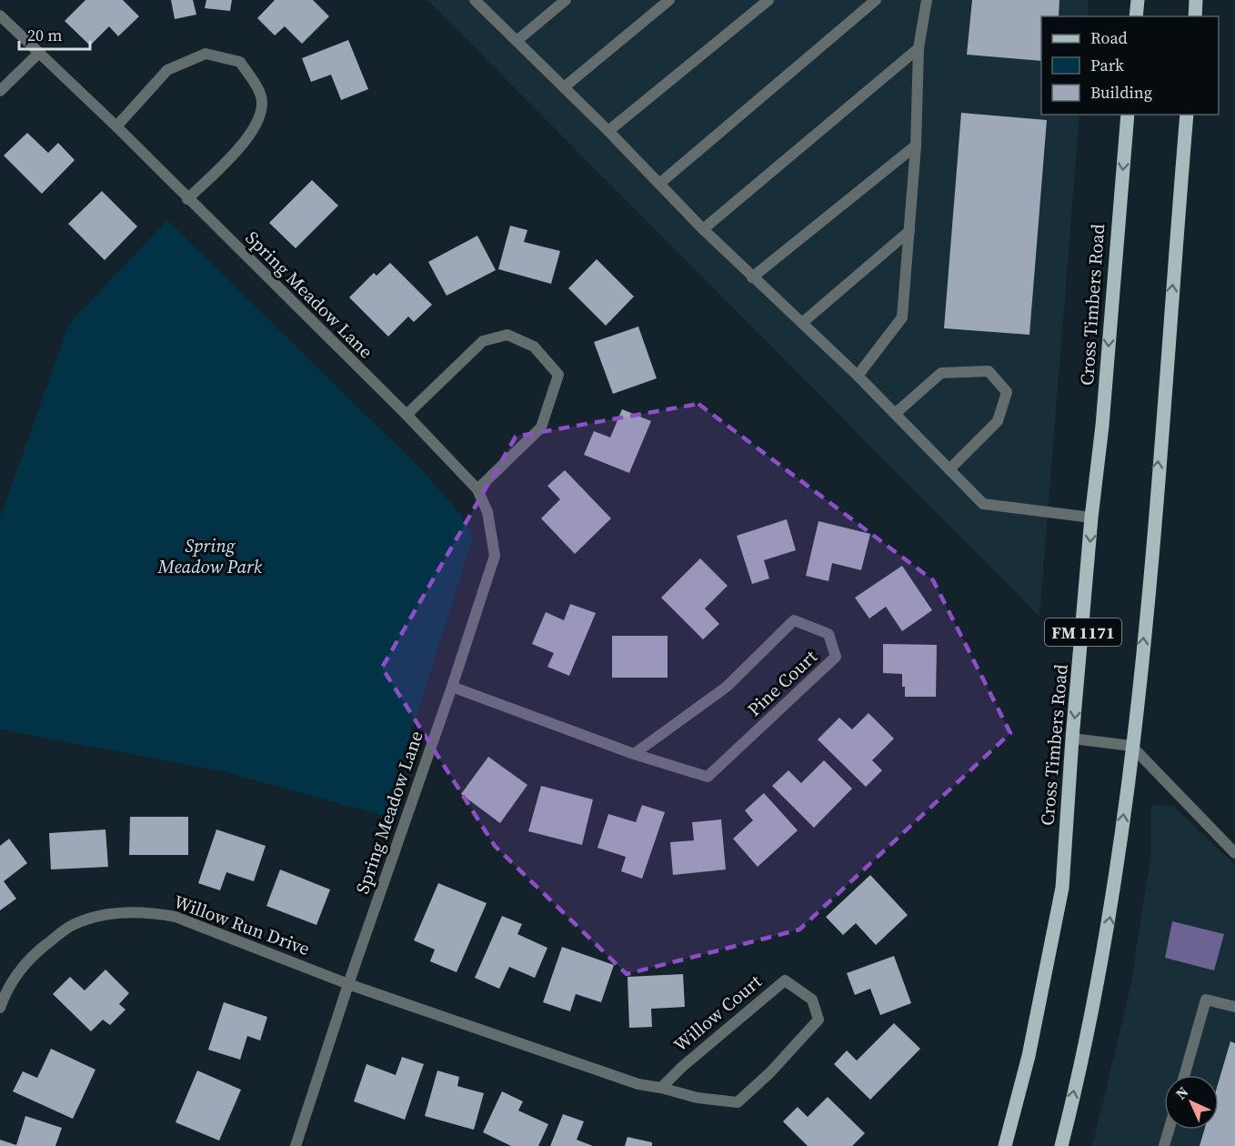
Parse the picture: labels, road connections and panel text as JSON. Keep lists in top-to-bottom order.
{
  "streets": {
    "main road": ["Cross Timbers Road", "FM 1171"],
    "street": [
      "Spring Meadow Lane",
      "Pine Court",
      "Willow Run Drive",
      "Willow Court"
    ]
  },
  "crossings": [
    ["Spring Meadow Lane", "Pine Court"],
    ["Spring Meadow Lane", "Willow Run Drive"],
    ["Spring Meadow Lane", "Willow Court"],
    ["Willow Run Drive", "Willow Court"]
  ],
  "parks": ["Spring Meadow Park"],
  "legend": ["Road", "Park", "Building"],
  "scale_bar": "20 m",
  "north": "top left"
}
